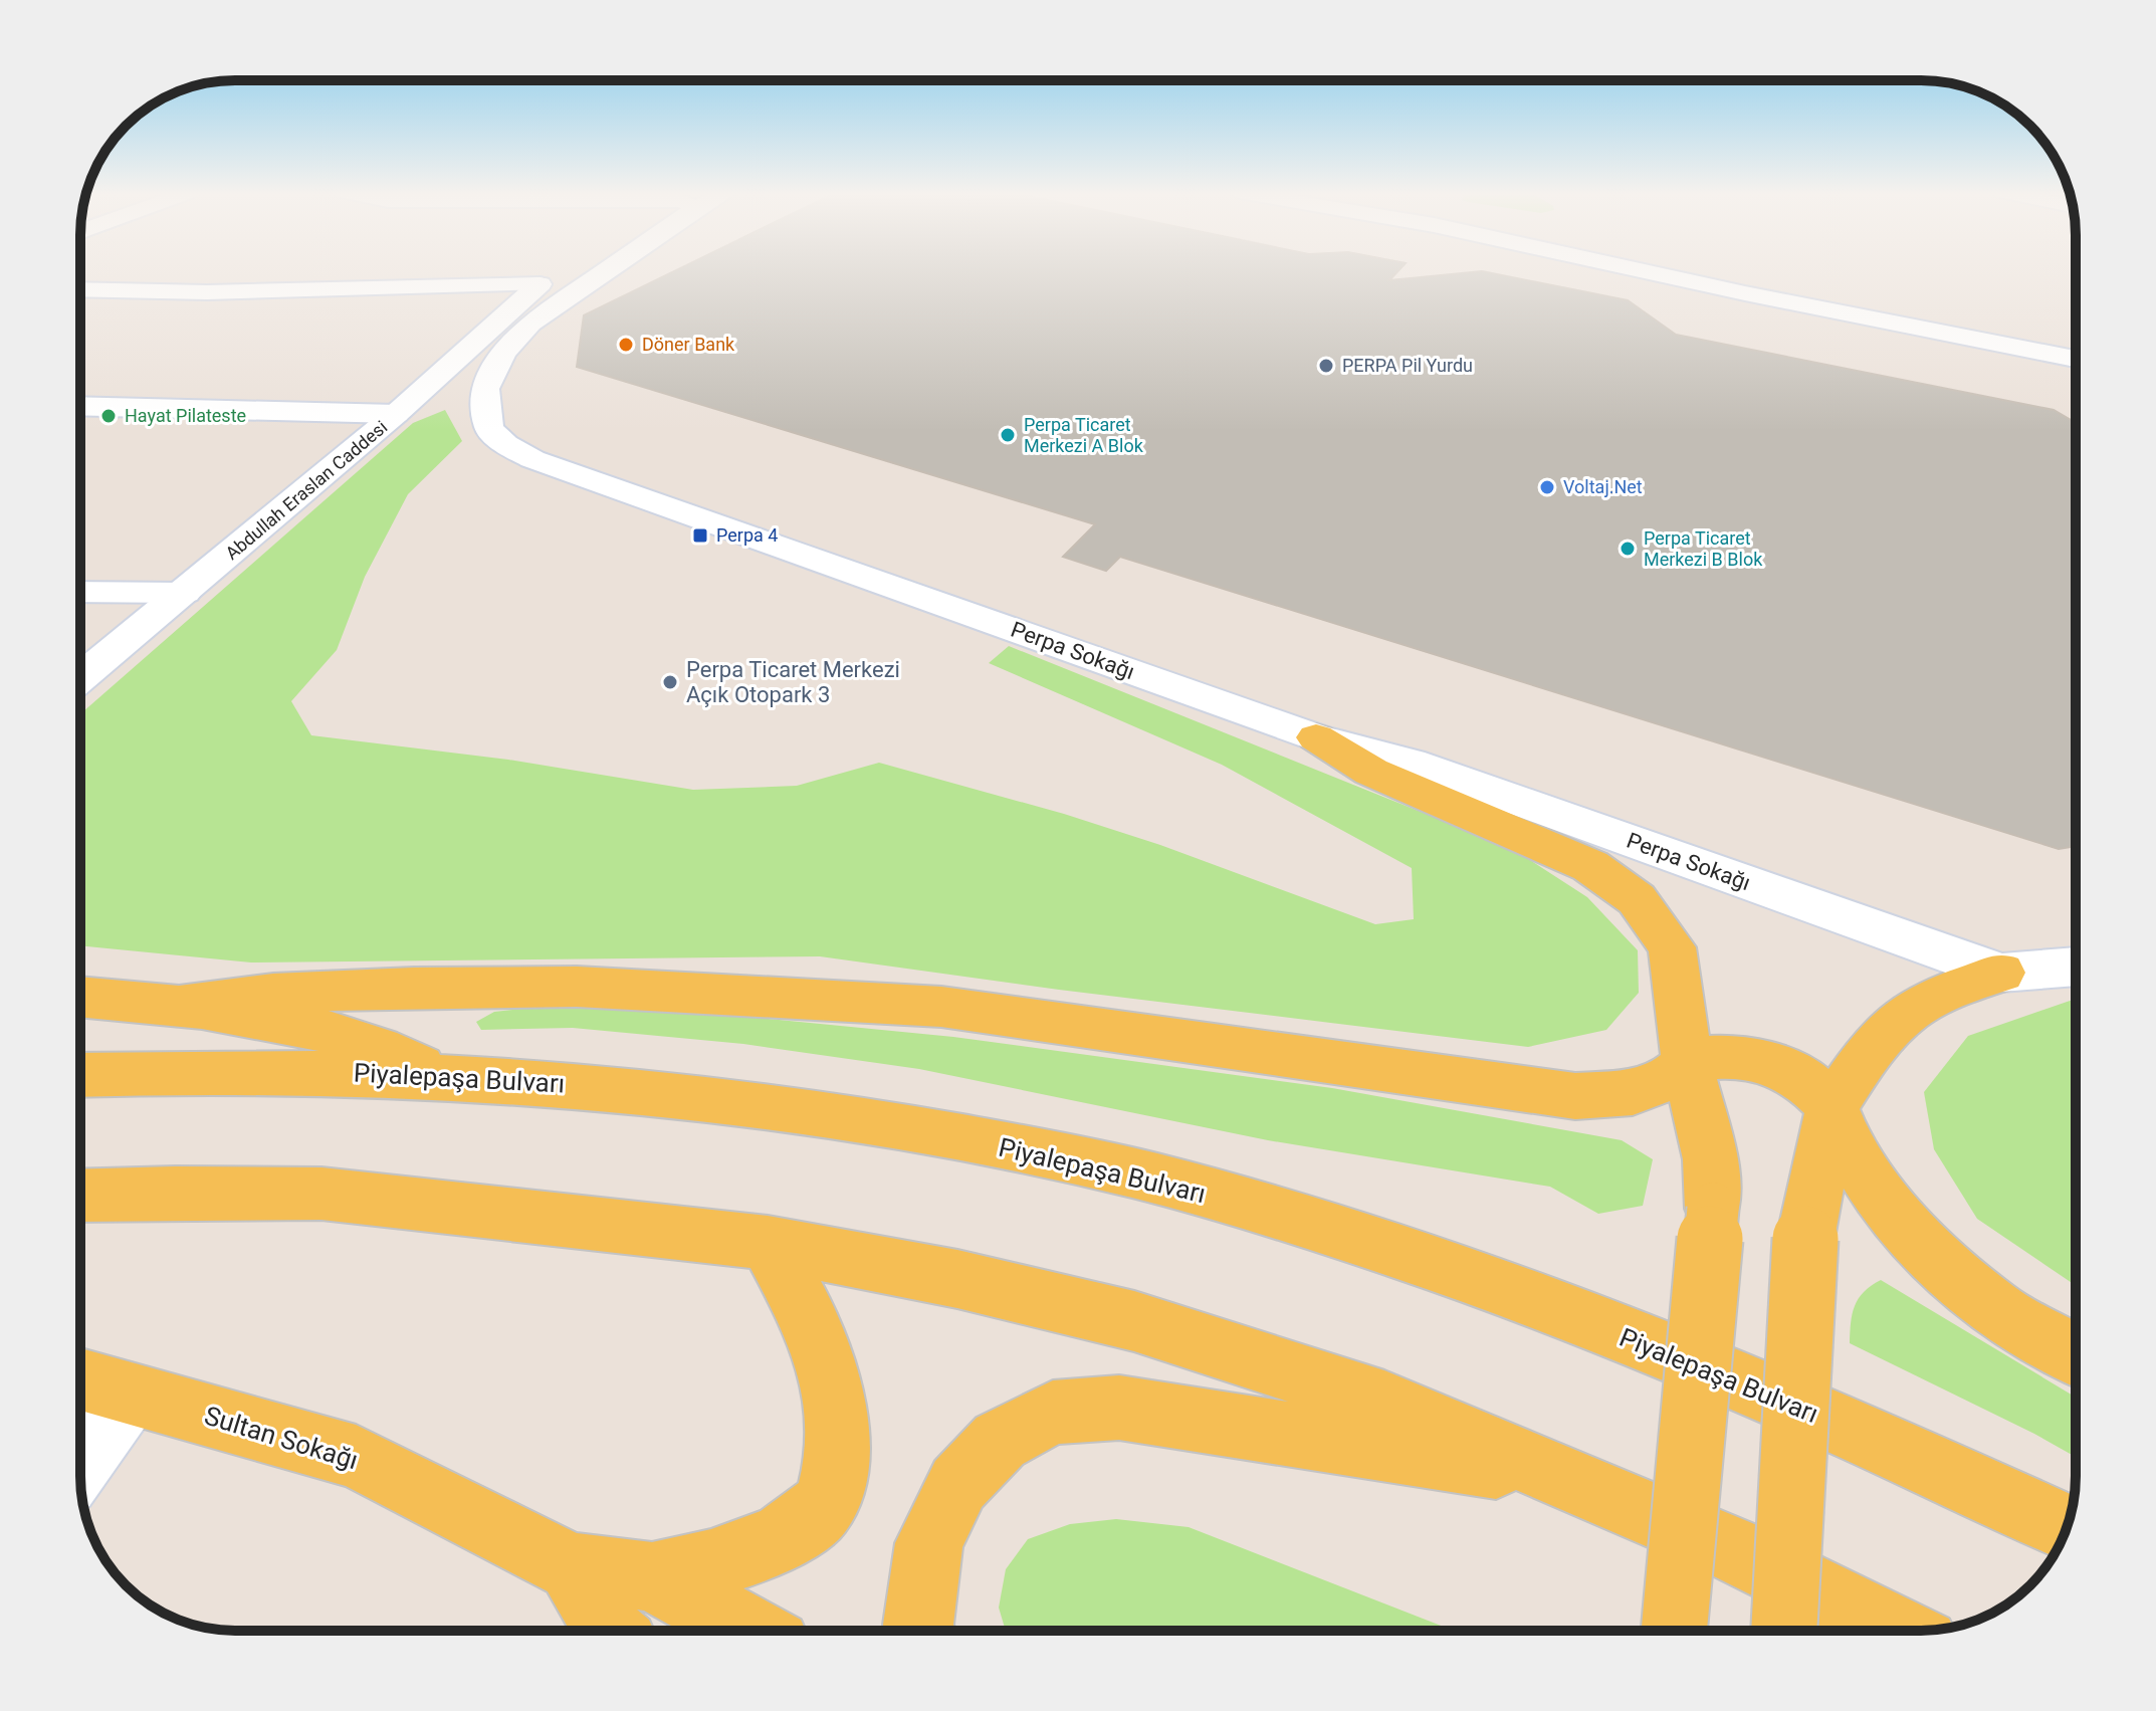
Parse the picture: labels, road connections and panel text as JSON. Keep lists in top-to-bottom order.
{
  "streets": {
    "main road": ["Piyalepaşa Bulvarı", "Sultan Sokağı"],
    "street": ["Abdullah Eraslan Caddesi", "Perpa Sokağı"]
  },
  "places": {
    "other": [
      "Döner Bank",
      "PERPA Pil Yurdu",
      "Hayat Pilateste",
      "Perpa Ticaret Merkezi A Blok",
      "Voltaj.Net",
      "Perpa Ticaret Merkezi B Blok",
      "Perpa Ticaret Merkezi Açık Otopark 3"
    ],
    "transit": ["Perpa 4"]
  }
}
